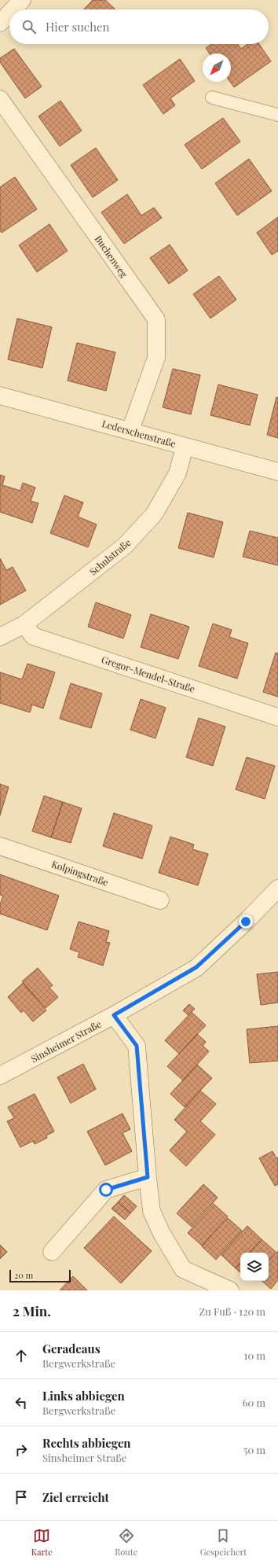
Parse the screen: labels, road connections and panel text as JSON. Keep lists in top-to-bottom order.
{
  "streets": {
    "street": [
      "Buchenweg",
      "Lederschenstraße",
      "Schulstraße",
      "Gregor-Mendel-Straße",
      "Kolpingstraße",
      "Sinsheimer Straße"
    ]
  },
  "crossings": [
    ["Buchenweg", "Lederschenstraße"],
    ["Lederschenstraße", "Schulstraße"],
    ["Schulstraße", "Gregor-Mendel-Straße"]
  ],
  "scale_bar": "20 m",
  "north": "bottom left",
  "page": {
    "search": "Hier suchen",
    "scale": "20 m",
    "heading": ["2 Min.", "Zu Fuß · 120 m"],
    "list": [
      ["Geradeaus", "Bergwerkstraße", "10 m"],
      ["Links abbiegen", "Bergwerkstraße", "60 m"],
      ["Rechts abbiegen", "Sinsheimer Straße", "50 m"],
      "Ziel erreicht"
    ],
    "nav": ["Karte", "Route", "Gespeichert"]
  }
}
